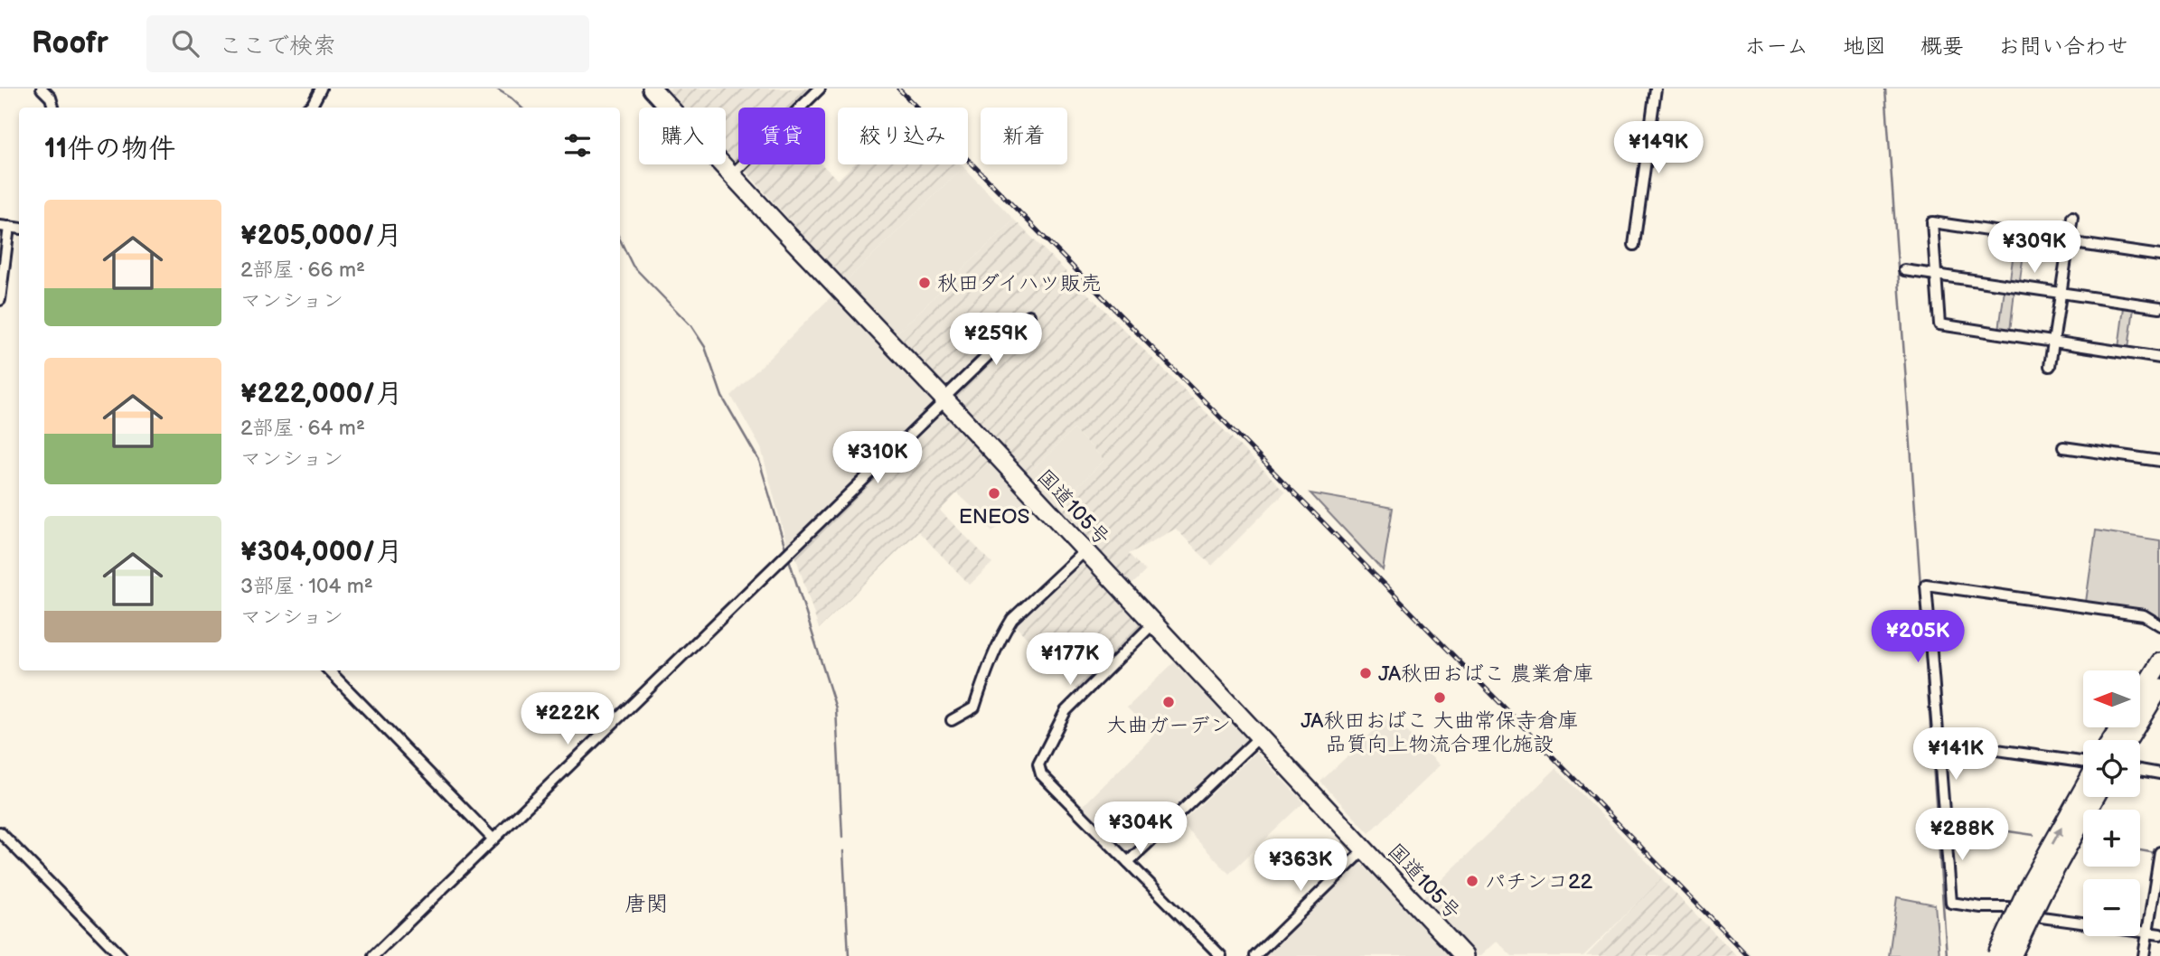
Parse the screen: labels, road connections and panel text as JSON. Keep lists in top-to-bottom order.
{
  "streets": {
    "highway": ["国道105号"]
  },
  "districts": ["唐関"],
  "places": [
    "秋田ダイハツ販売",
    "ENEOS",
    "JA秋田おばこ 農業倉庫",
    "JA秋田おばこ 大曲常保寺倉庫 品質向上物流合理化施設",
    "大曲ガーデン",
    "パチンコ22"
  ],
  "north": "left",
  "page": {
    "header": "Roofr",
    "search": "ここで検索",
    "nav": [
      "ホーム",
      "地図",
      "概要",
      "お問い合わせ"
    ],
    "chip": [
      "購入",
      "賃貸",
      "絞り込み",
      "新着"
    ],
    "heading": "11件の物件",
    "price": [
      "¥149K",
      "¥309K",
      "¥259K",
      "¥310K",
      "¥205K",
      "¥177K",
      "¥222K",
      "¥141K",
      "¥304K",
      "¥288K",
      "¥363K"
    ],
    "list": [
      {
        "name": "¥205,000/月",
        "note": "2部屋 · 66 m² · マンション"
      },
      {
        "name": "¥222,000/月",
        "note": "2部屋 · 64 m² · マンション"
      },
      {
        "name": "¥304,000/月",
        "note": "3部屋 · 104 m² · マンション"
      }
    ],
    "map_buttons": ["+", "−"]
  }
}
